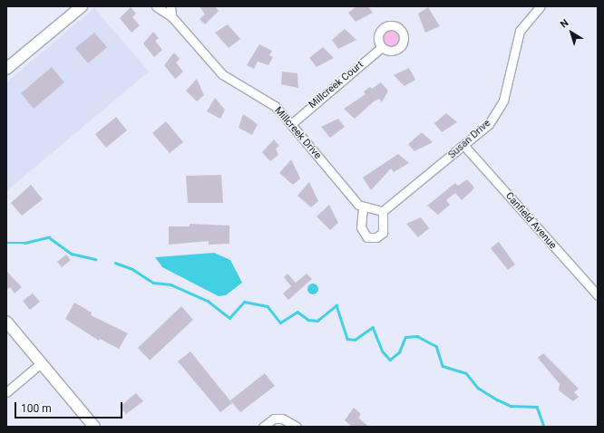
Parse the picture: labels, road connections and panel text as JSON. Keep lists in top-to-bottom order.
{
  "streets": {
    "street": [
      "Millcreek Court",
      "Millcreek Drive",
      "Susan Drive",
      "Canfield Avenue"
    ]
  },
  "crossings": [
    ["Millcreek Court", "Millcreek Drive"],
    ["Millcreek Drive", "Susan Drive"],
    ["Susan Drive", "Canfield Avenue"]
  ],
  "scale_bar": "100 m",
  "north": "top left"
}
